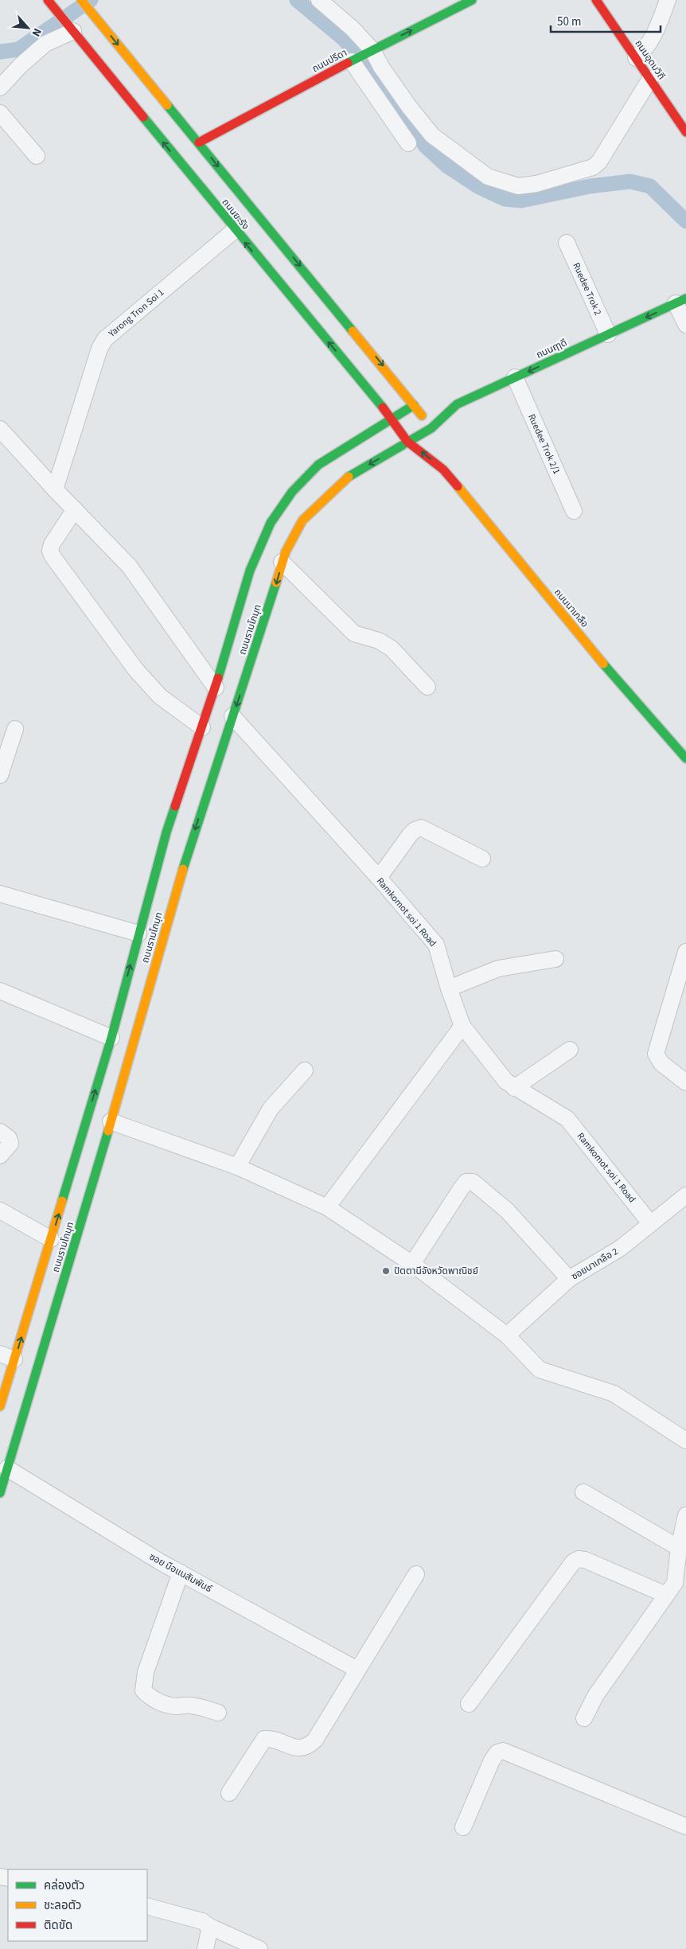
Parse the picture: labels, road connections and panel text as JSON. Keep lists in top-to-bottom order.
{
  "streets": {
    "main road": [
      "ถนนอุดมวิถี",
      "ถนนปรีดา",
      "ถนนยะรัง",
      "ถนนฤๅดี",
      "ถนนนาเกลือ",
      "ถนนรามโกมุท"
    ],
    "street": [
      "Ruedee Trok 2",
      "Yarong Tron Soi 1",
      "Ruedee Trok 2/1",
      "Ramkomot soi 1 Road",
      "ซอยนาเกลือ 2",
      "ซอย บือแนสัมพันธ์"
    ]
  },
  "crossings": [
    ["ถนนปรีดา", "ถนนยะรัง"],
    ["ถนนยะรัง", "Yarong Tron Soi 1"],
    ["ถนนยะรัง", "ถนนฤๅดี"],
    ["ถนนยะรัง", "ถนนนาเกลือ"],
    ["ถนนยะรัง", "ถนนรามโกมุท"],
    ["Ruedee Trok 2", "ถนนฤๅดี"],
    ["ถนนฤๅดี", "Ruedee Trok 2/1"],
    ["ถนนฤๅดี", "ถนนนาเกลือ"],
    ["ถนนฤๅดี", "ถนนรามโกมุท"],
    ["ถนนนาเกลือ", "ถนนรามโกมุท"],
    ["ถนนรามโกมุท", "Ramkomot soi 1 Road"],
    ["ถนนรามโกมุท", "ซอย บือแนสัมพันธ์"],
    ["Ramkomot soi 1 Road", "ซอยนาเกลือ 2"]
  ],
  "one_way": ["ถนนปรีดา", "ถนนฤๅดี"],
  "places": ["ปัตตานีจังหวัดพาณิชย์"],
  "legend": ["คล่องตัว", "ชะลอตัว", "ติดขัด"],
  "scale_bar": "50 m",
  "north": "bottom right"
}
